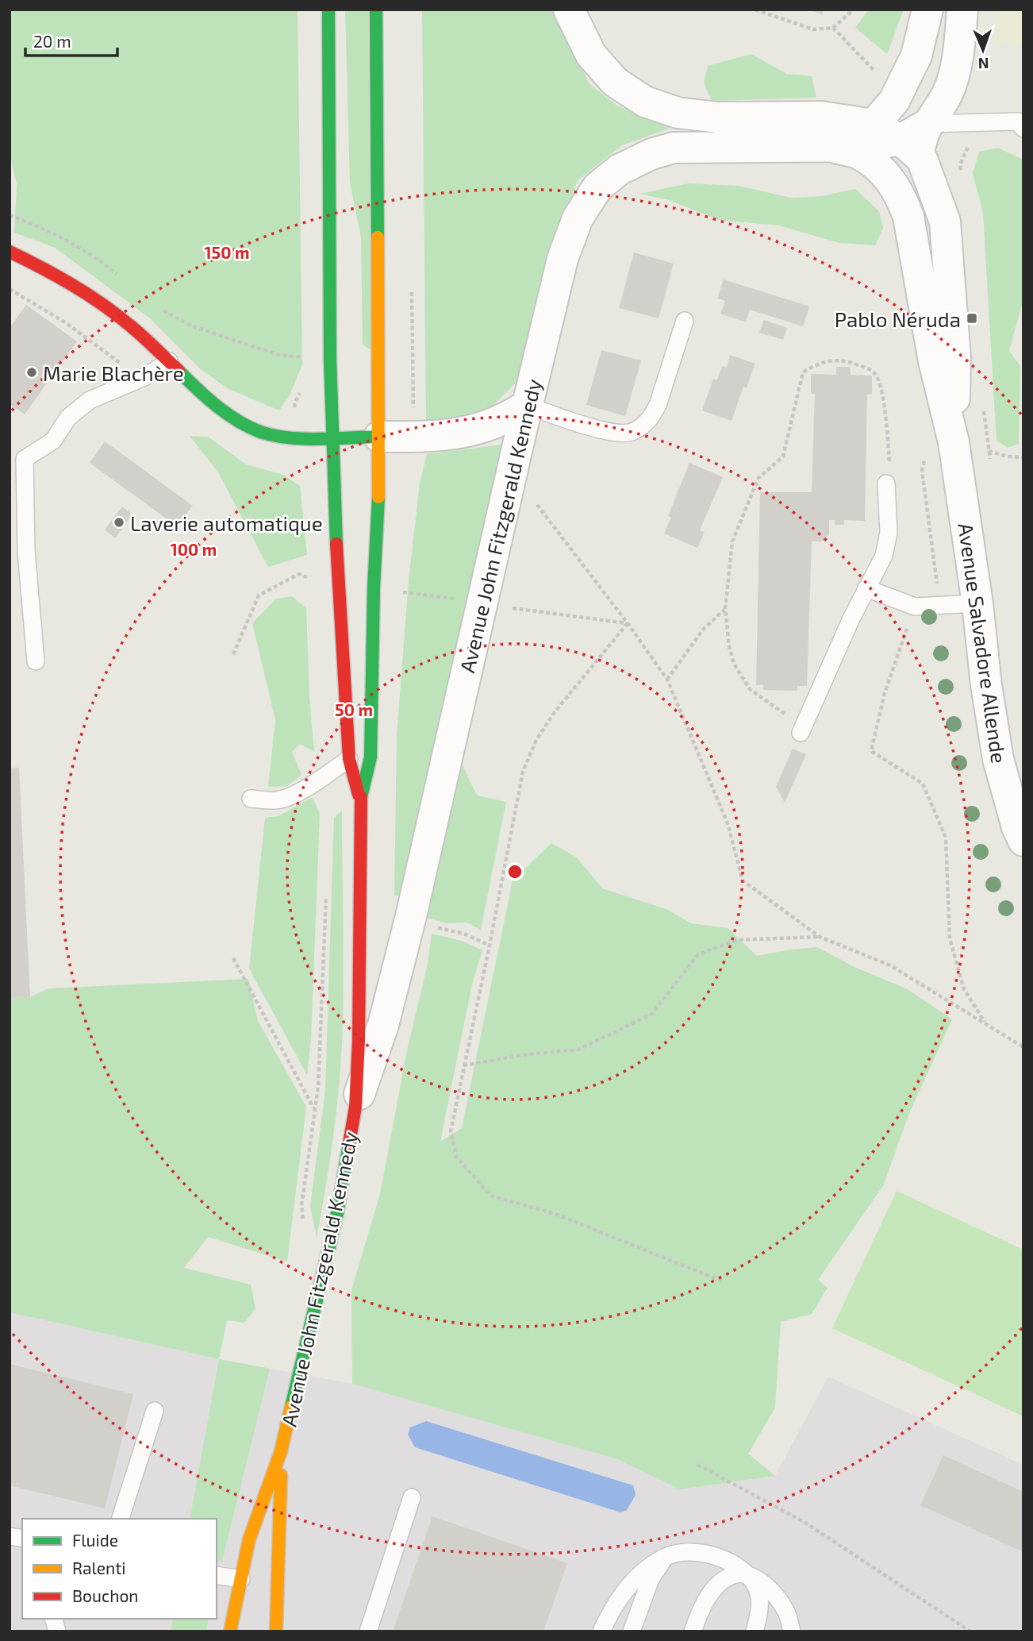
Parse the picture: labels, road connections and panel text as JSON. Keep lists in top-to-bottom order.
{
  "streets": {
    "main road": ["Avenue John Fitzgerald Kennedy"],
    "street": ["Avenue Salvadore Allende"]
  },
  "crossings": [
    ["Avenue John Fitzgerald Kennedy", "Avenue Salvadore Allende"]
  ],
  "places": {
    "transit": ["Pablo Néruda"],
    "other": ["Marie Blachère", "Laverie automatique"]
  },
  "legend": ["Fluide", "Ralenti", "Bouchon"],
  "scale_bar": "20 m",
  "north": "bottom",
  "rings": ["150 m", "100 m", "50 m"]
}
